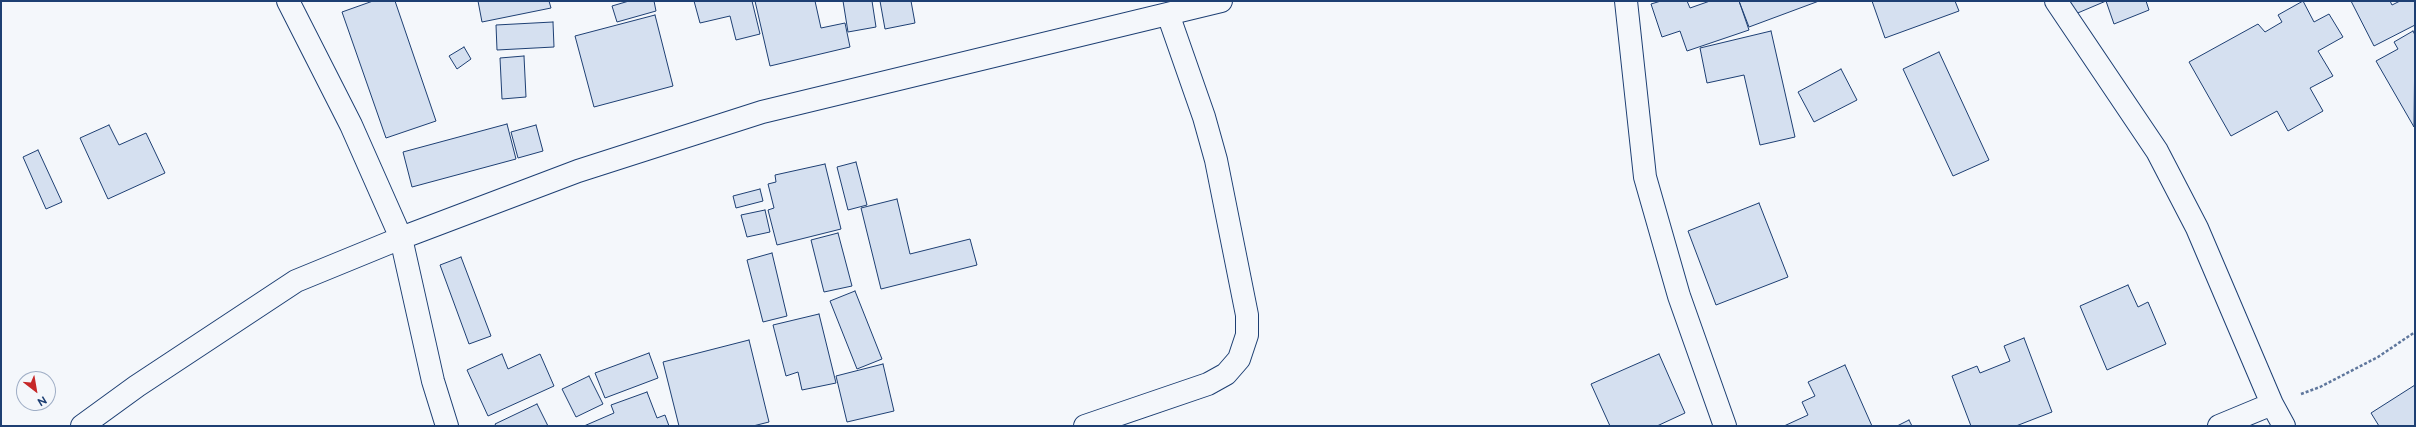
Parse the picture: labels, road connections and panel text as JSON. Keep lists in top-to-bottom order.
{
  "north": "bottom right"
}
